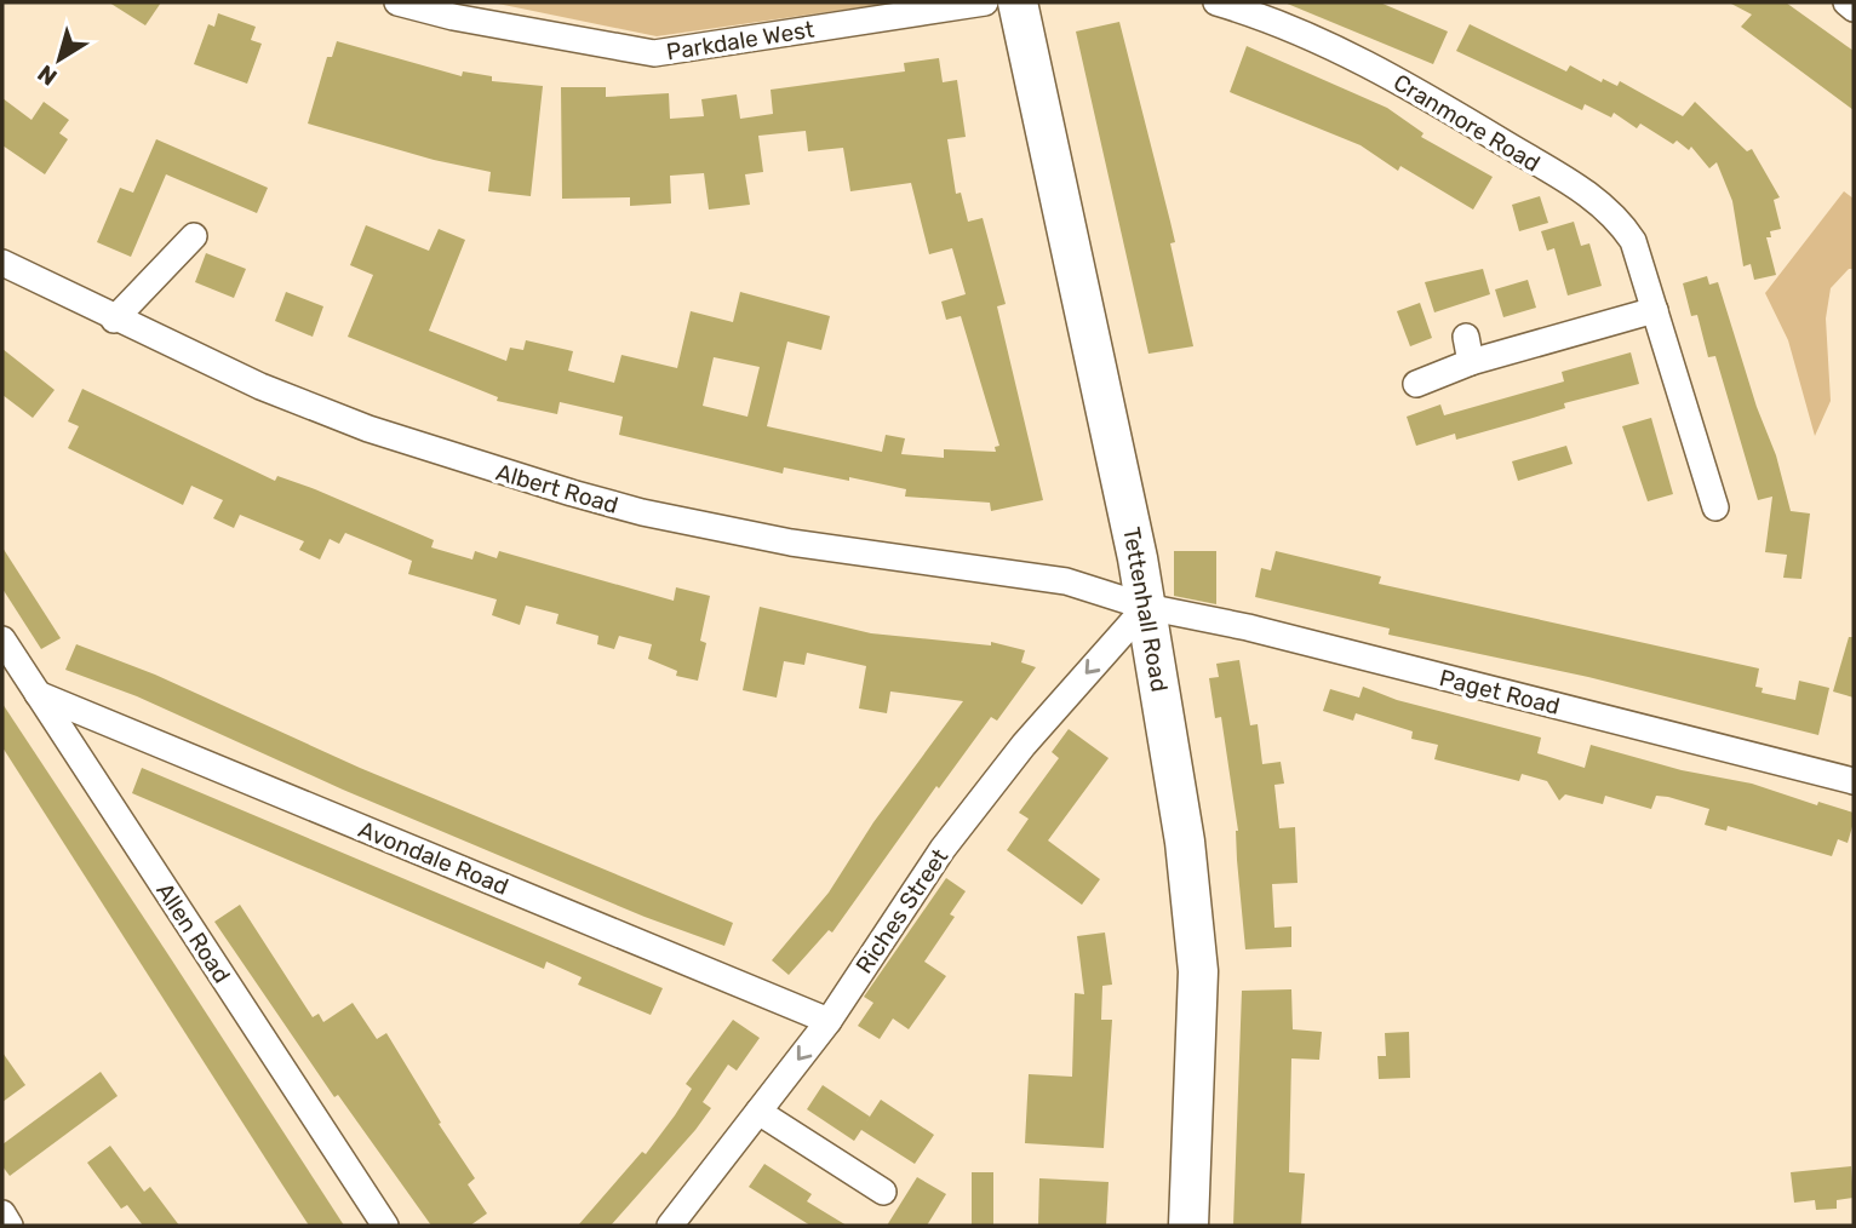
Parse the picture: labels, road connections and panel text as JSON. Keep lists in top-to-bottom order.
{
  "streets": {
    "highway": ["Tettenhall Road"],
    "street": [
      "Parkdale West",
      "Cranmore Road",
      "Albert Road",
      "Paget Road",
      "Avondale Road",
      "Riches Street",
      "Allen Road"
    ]
  },
  "crossings": [
    ["Albert Road", "Tettenhall Road"],
    ["Albert Road", "Paget Road"],
    ["Albert Road", "Riches Street"],
    ["Tettenhall Road", "Paget Road"],
    ["Tettenhall Road", "Riches Street"],
    ["Paget Road", "Riches Street"],
    ["Avondale Road", "Riches Street"],
    ["Avondale Road", "Allen Road"]
  ],
  "one_way": ["Riches Street"],
  "north": "bottom left"
}
